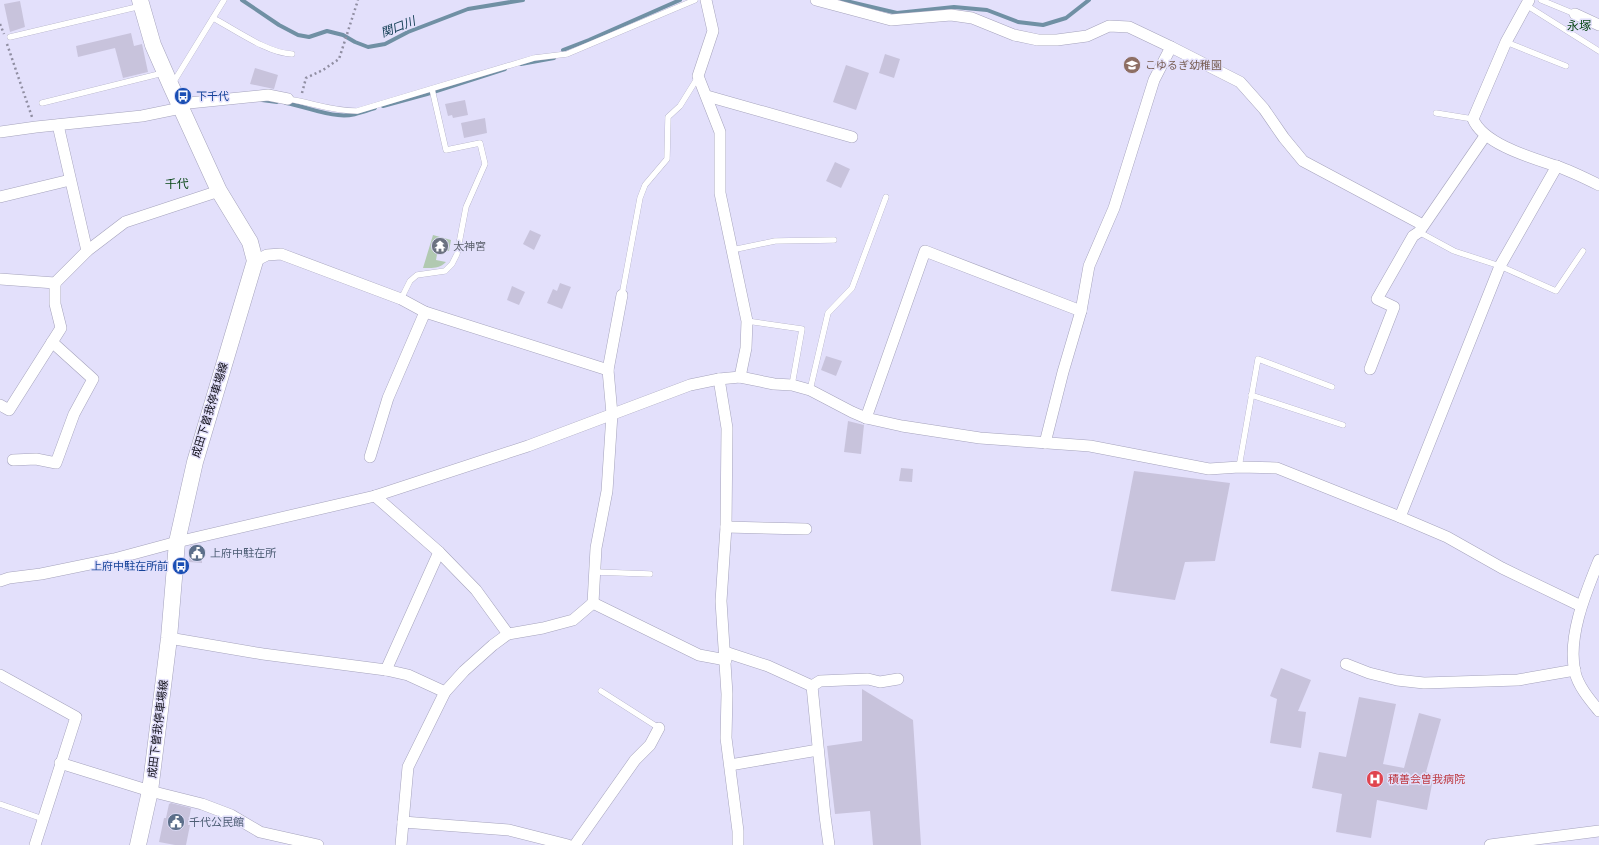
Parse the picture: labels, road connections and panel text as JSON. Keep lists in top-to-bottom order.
{
  "streets": {
    "main road": ["成田下曽我停車場線"]
  },
  "districts": ["永塚", "千代"],
  "water": ["関口川"],
  "places": {
    "school or university": ["こゆるぎ幼稚園"],
    "bus stop": ["下千代", "上府中駐在所前"],
    "temple": ["太神宮"],
    "public building": ["上府中駐在所", "千代公民館"],
    "hospital": ["積善会曽我病院"]
  }
}
